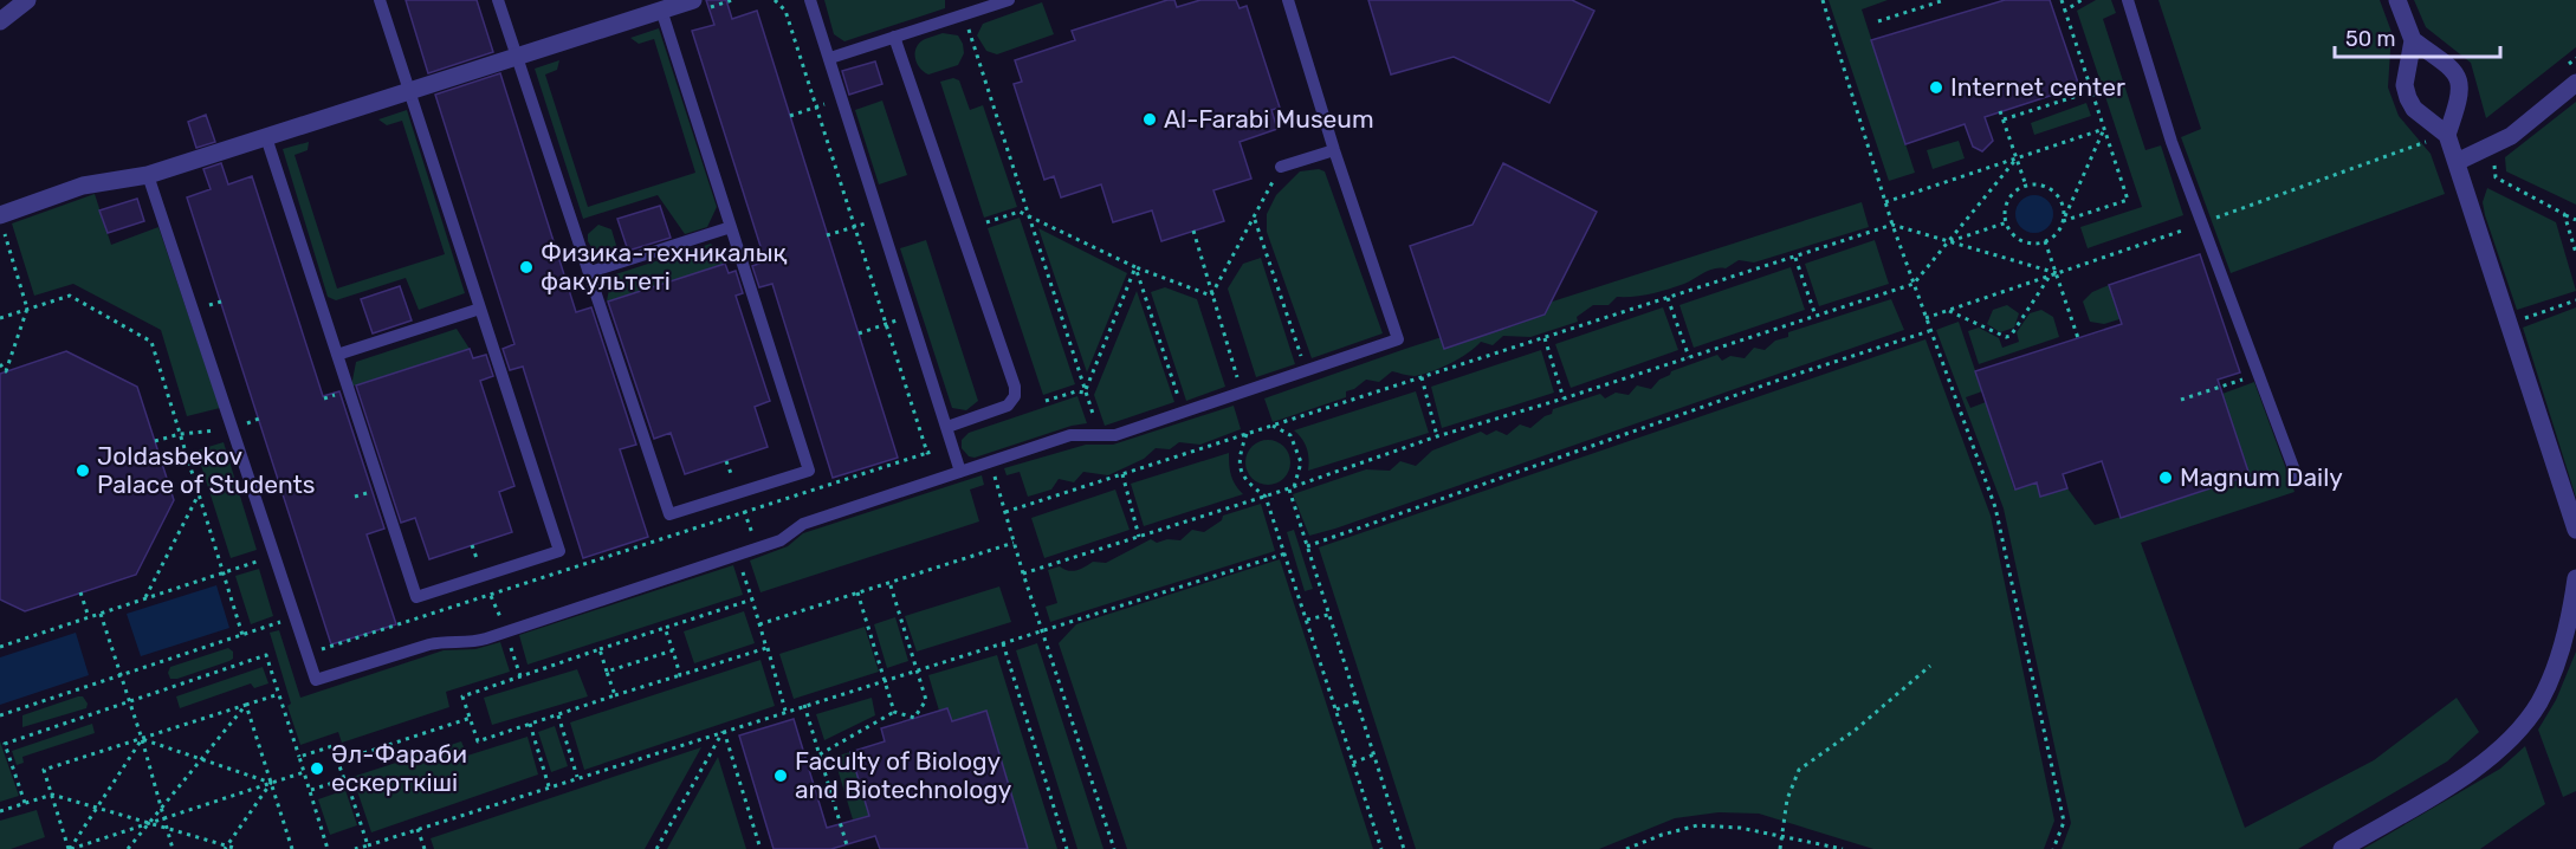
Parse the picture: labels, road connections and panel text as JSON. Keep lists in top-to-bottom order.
{
  "places": [
    "Internet center",
    "Al-Farabi Museum",
    "Физика-техникалық факультеті",
    "Joldasbekov Palace of Students",
    "Magnum Daily",
    "Әл-Фараби ескерткіші",
    "Faculty of Biology and Biotechnology"
  ],
  "scale_bar": "50 m"
}
